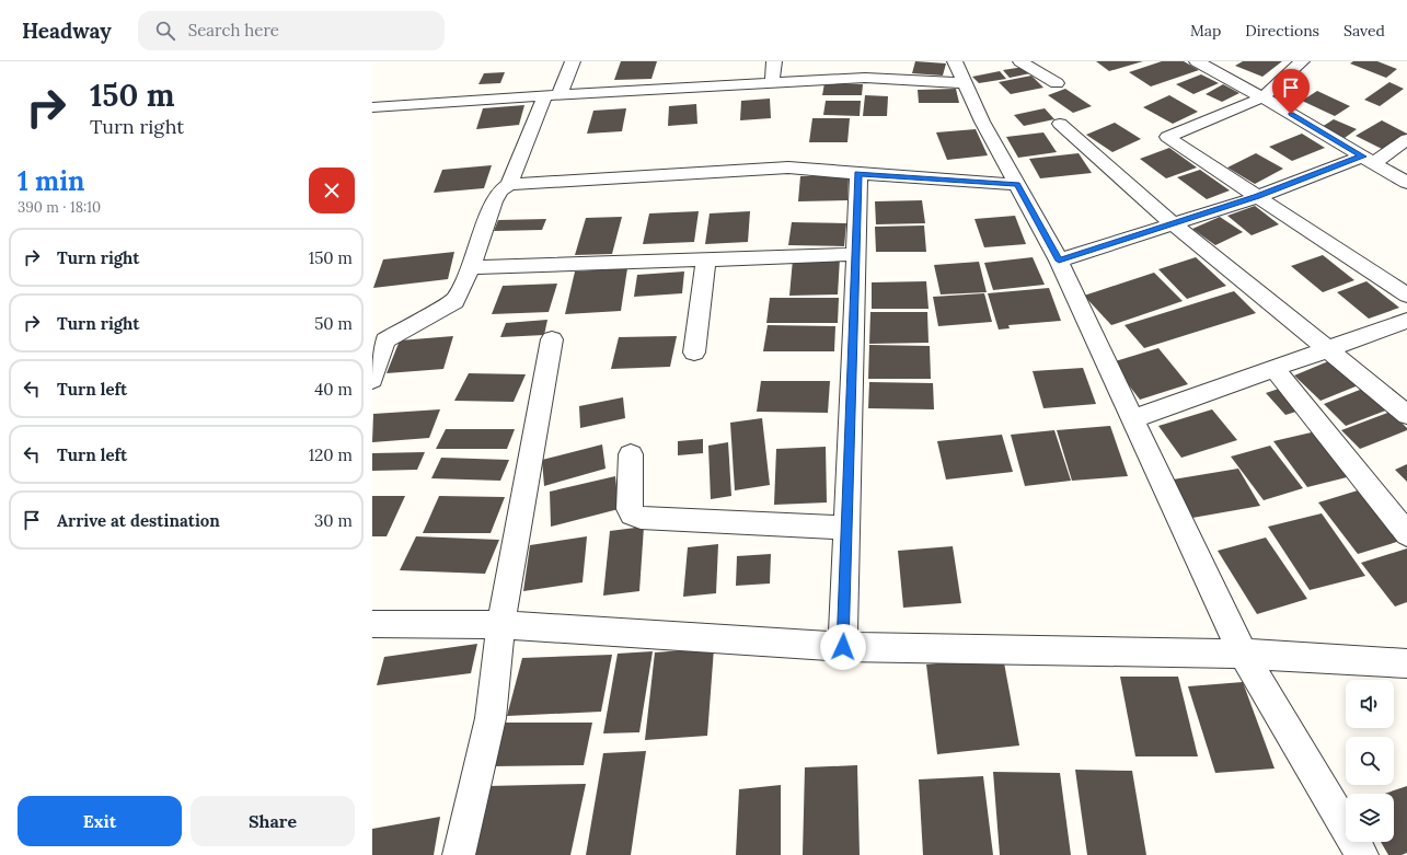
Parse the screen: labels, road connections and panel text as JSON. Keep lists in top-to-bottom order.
{
  "page": {
    "header": "Headway",
    "search": "Search here",
    "nav": ["Map", "Directions", "Saved"],
    "turn": ["150 m", "Turn right"],
    "heading": ["1 min", "390 m · 18:10"],
    "list": [
      {
        "name": "Turn right",
        "value": "150 m"
      },
      {
        "name": "Turn right",
        "value": "50 m"
      },
      {
        "name": "Turn left",
        "value": "40 m"
      },
      {
        "name": "Turn left",
        "value": "120 m"
      },
      {
        "name": "Arrive at destination",
        "value": "30 m"
      }
    ],
    "buttons": ["Exit", "Share"]
  }
}
